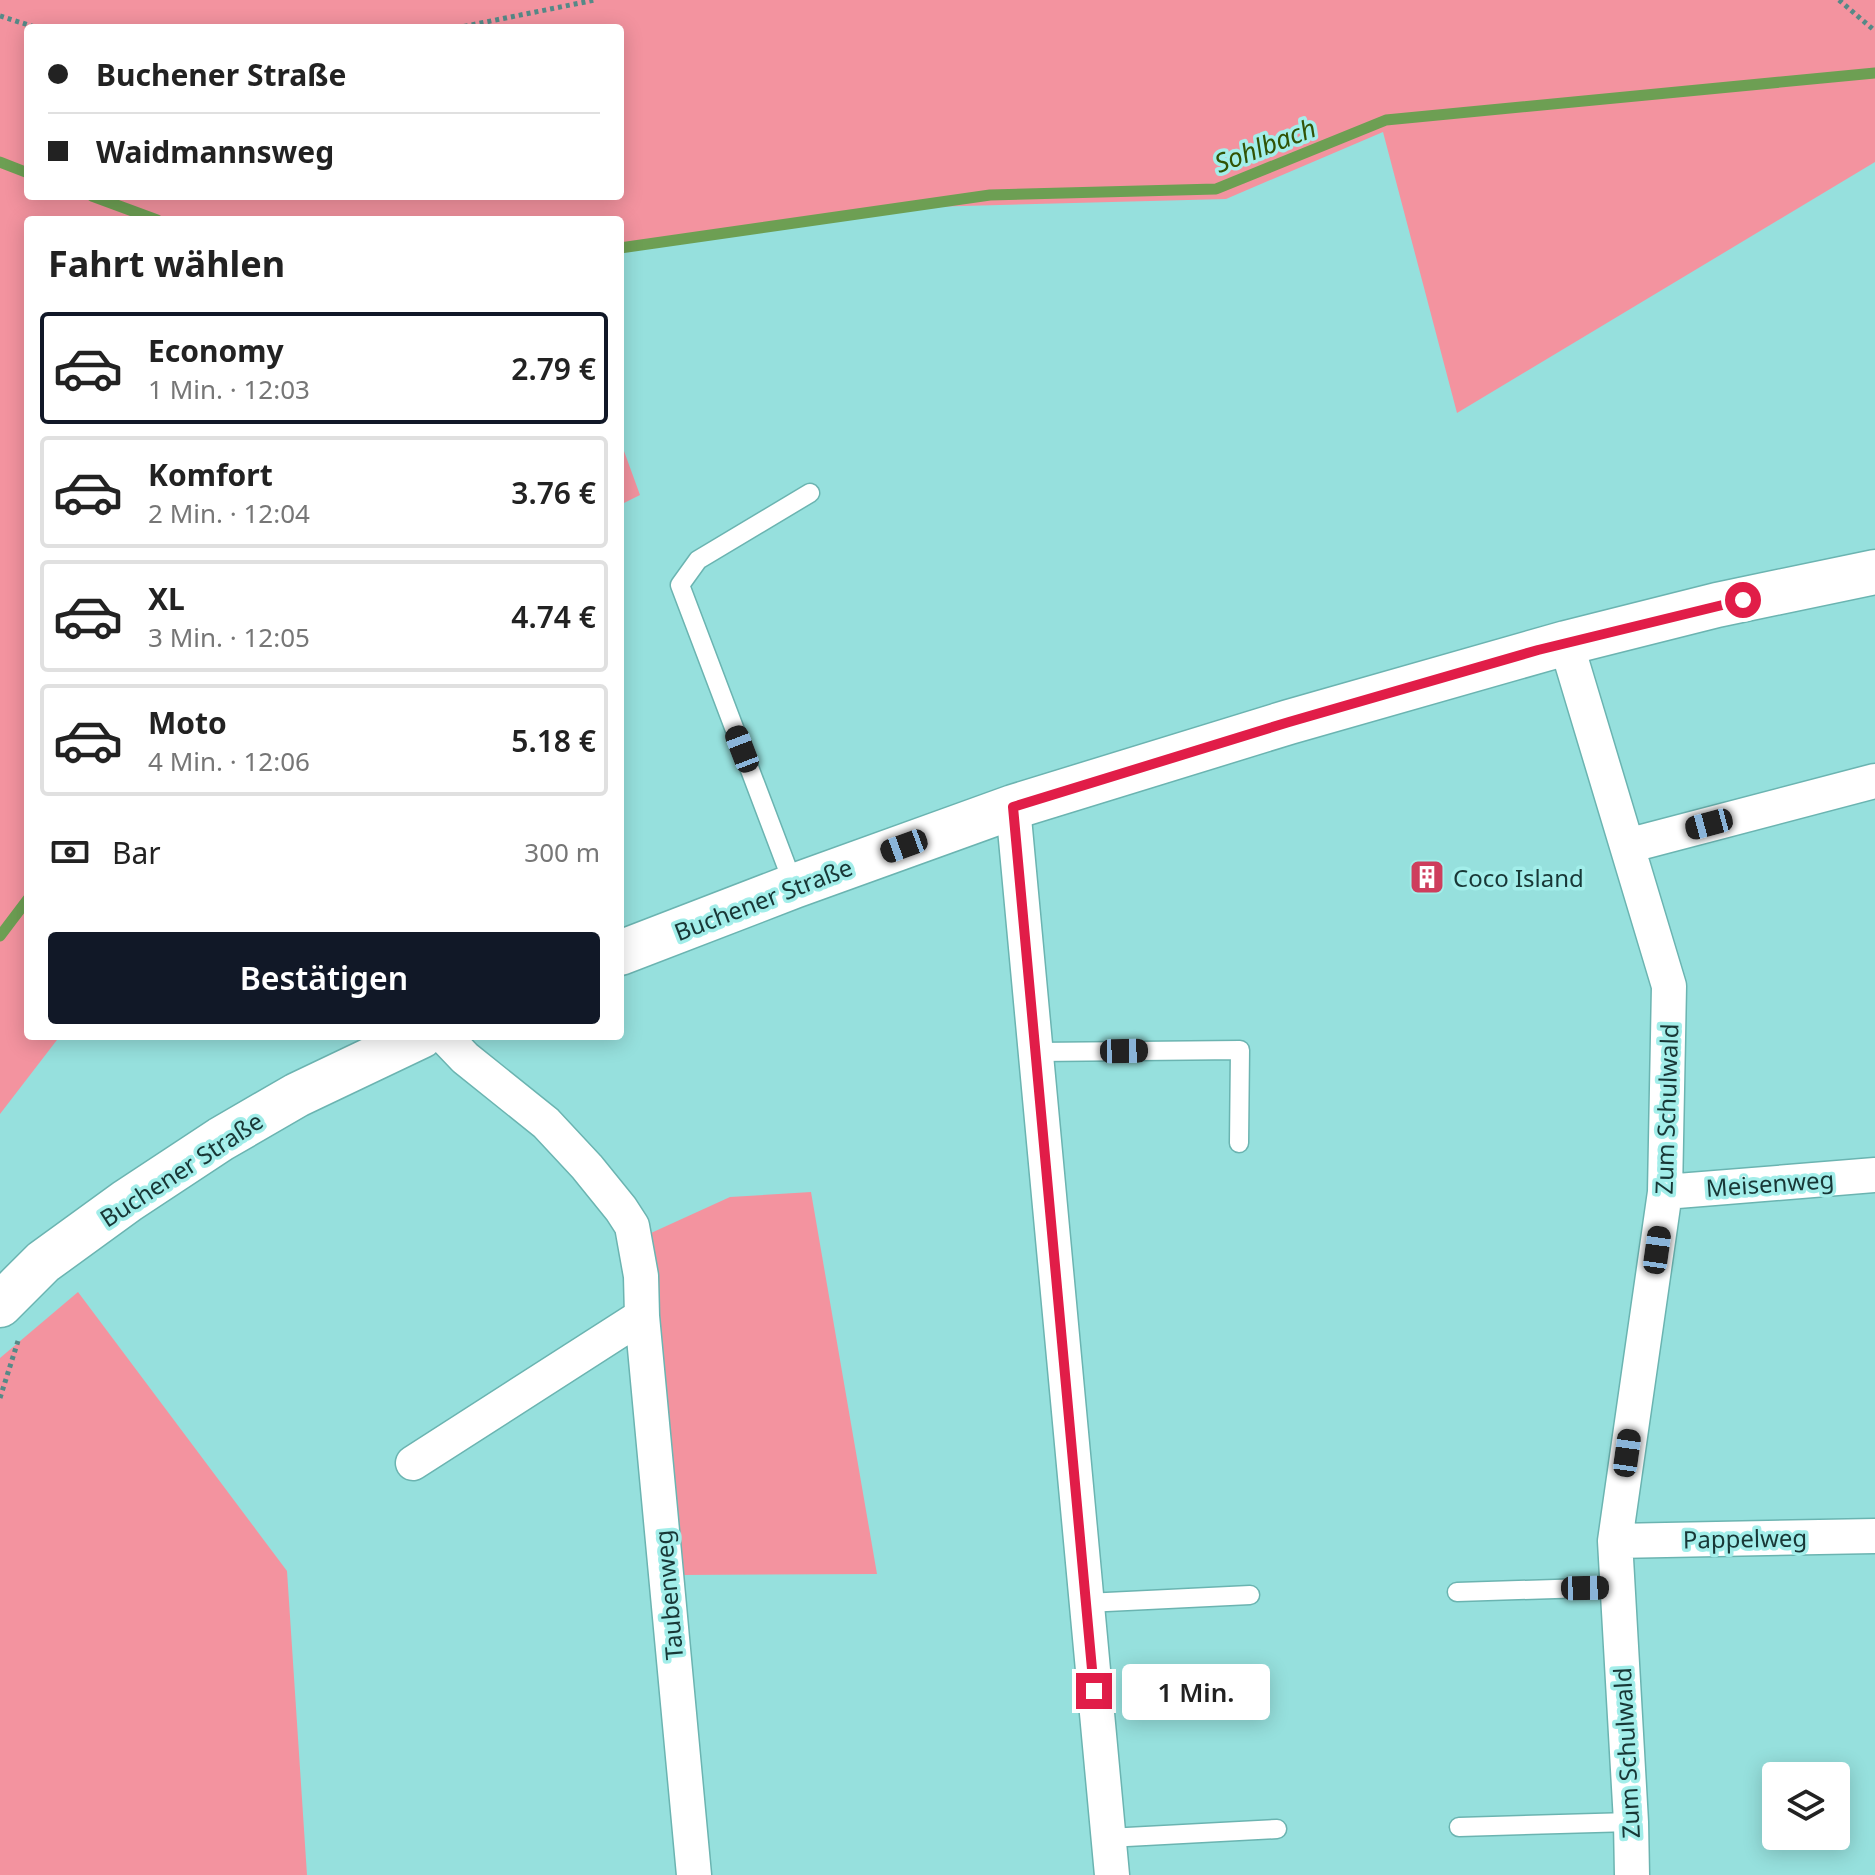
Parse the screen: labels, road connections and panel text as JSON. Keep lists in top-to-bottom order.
{
  "streets": {
    "street": [
      "Buchener Straße",
      "Zum Schulwald",
      "Meisenweg",
      "Pappelweg",
      "Taubenweg"
    ]
  },
  "crossings": [
    ["Buchener Straße", "Zum Schulwald"],
    ["Zum Schulwald", "Meisenweg"],
    ["Zum Schulwald", "Pappelweg"]
  ],
  "water": ["Sohlbach"],
  "places": {
    "building": ["Coco Island"]
  },
  "page": {
    "banner": ["Buchener Straße", "Waidmannsweg"],
    "heading": "Fahrt wählen",
    "list": [
      {
        "name": "Economy",
        "note": "1 Min. · 12:03",
        "value": "2.79 €"
      },
      {
        "name": "Komfort",
        "note": "2 Min. · 12:04",
        "value": "3.76 €"
      },
      {
        "name": "XL",
        "note": "3 Min. · 12:05",
        "value": "4.74 €"
      },
      {
        "name": "Moto",
        "note": "4 Min. · 12:06",
        "value": "5.18 €"
      }
    ],
    "pay": ["Bar", "300 m"],
    "buttons": "Bestätigen",
    "bubble": "1 Min."
  }
}
